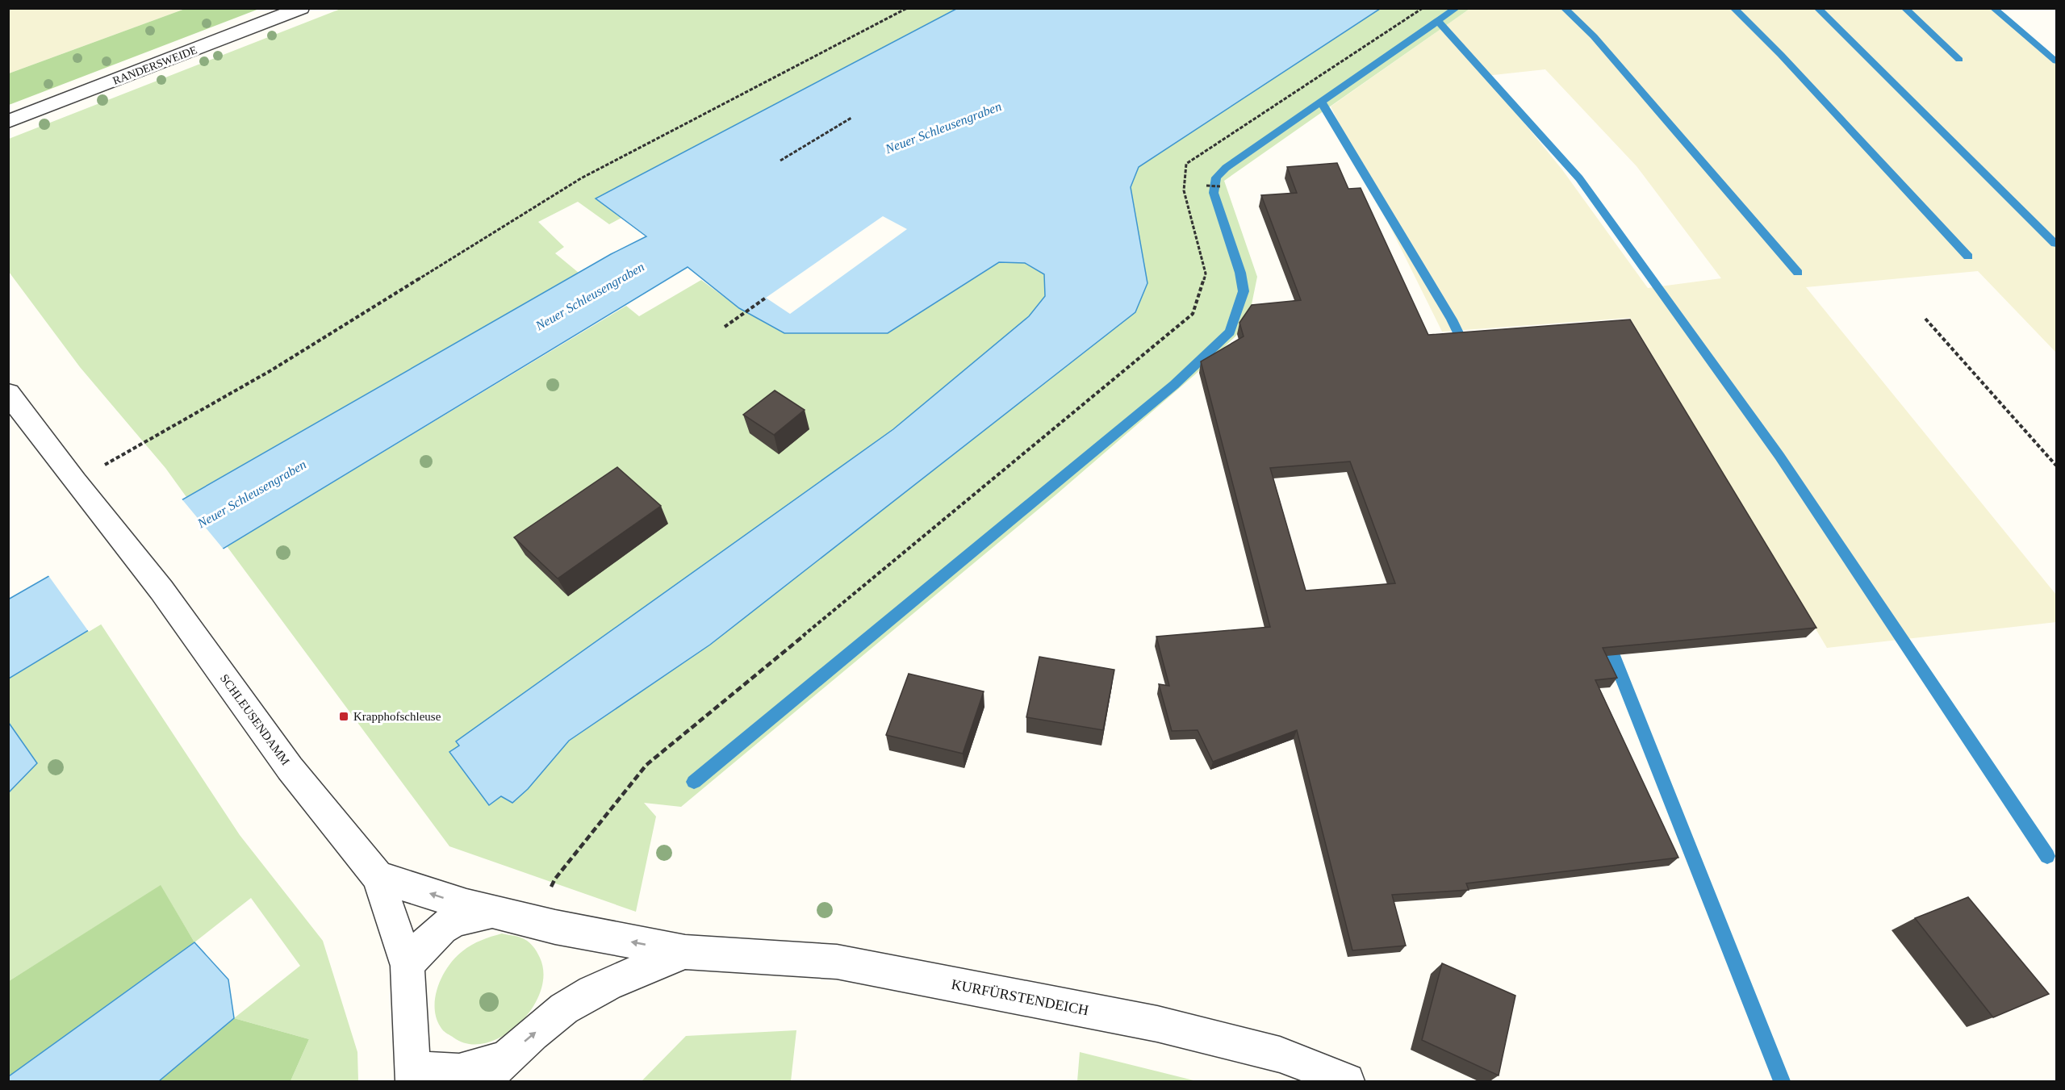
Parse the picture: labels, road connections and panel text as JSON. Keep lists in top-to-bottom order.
{
  "streets": {
    "street": ["RANDERSWEIDE", "SCHLEUSENDAMM", "KURFÜRSTENDEICH"]
  },
  "crossings": [
    ["SCHLEUSENDAMM", "KURFÜRSTENDEICH"]
  ],
  "water": ["Neuer Schleusengraben"],
  "places": {
    "transit": ["Krapphofschleuse"]
  }
}
